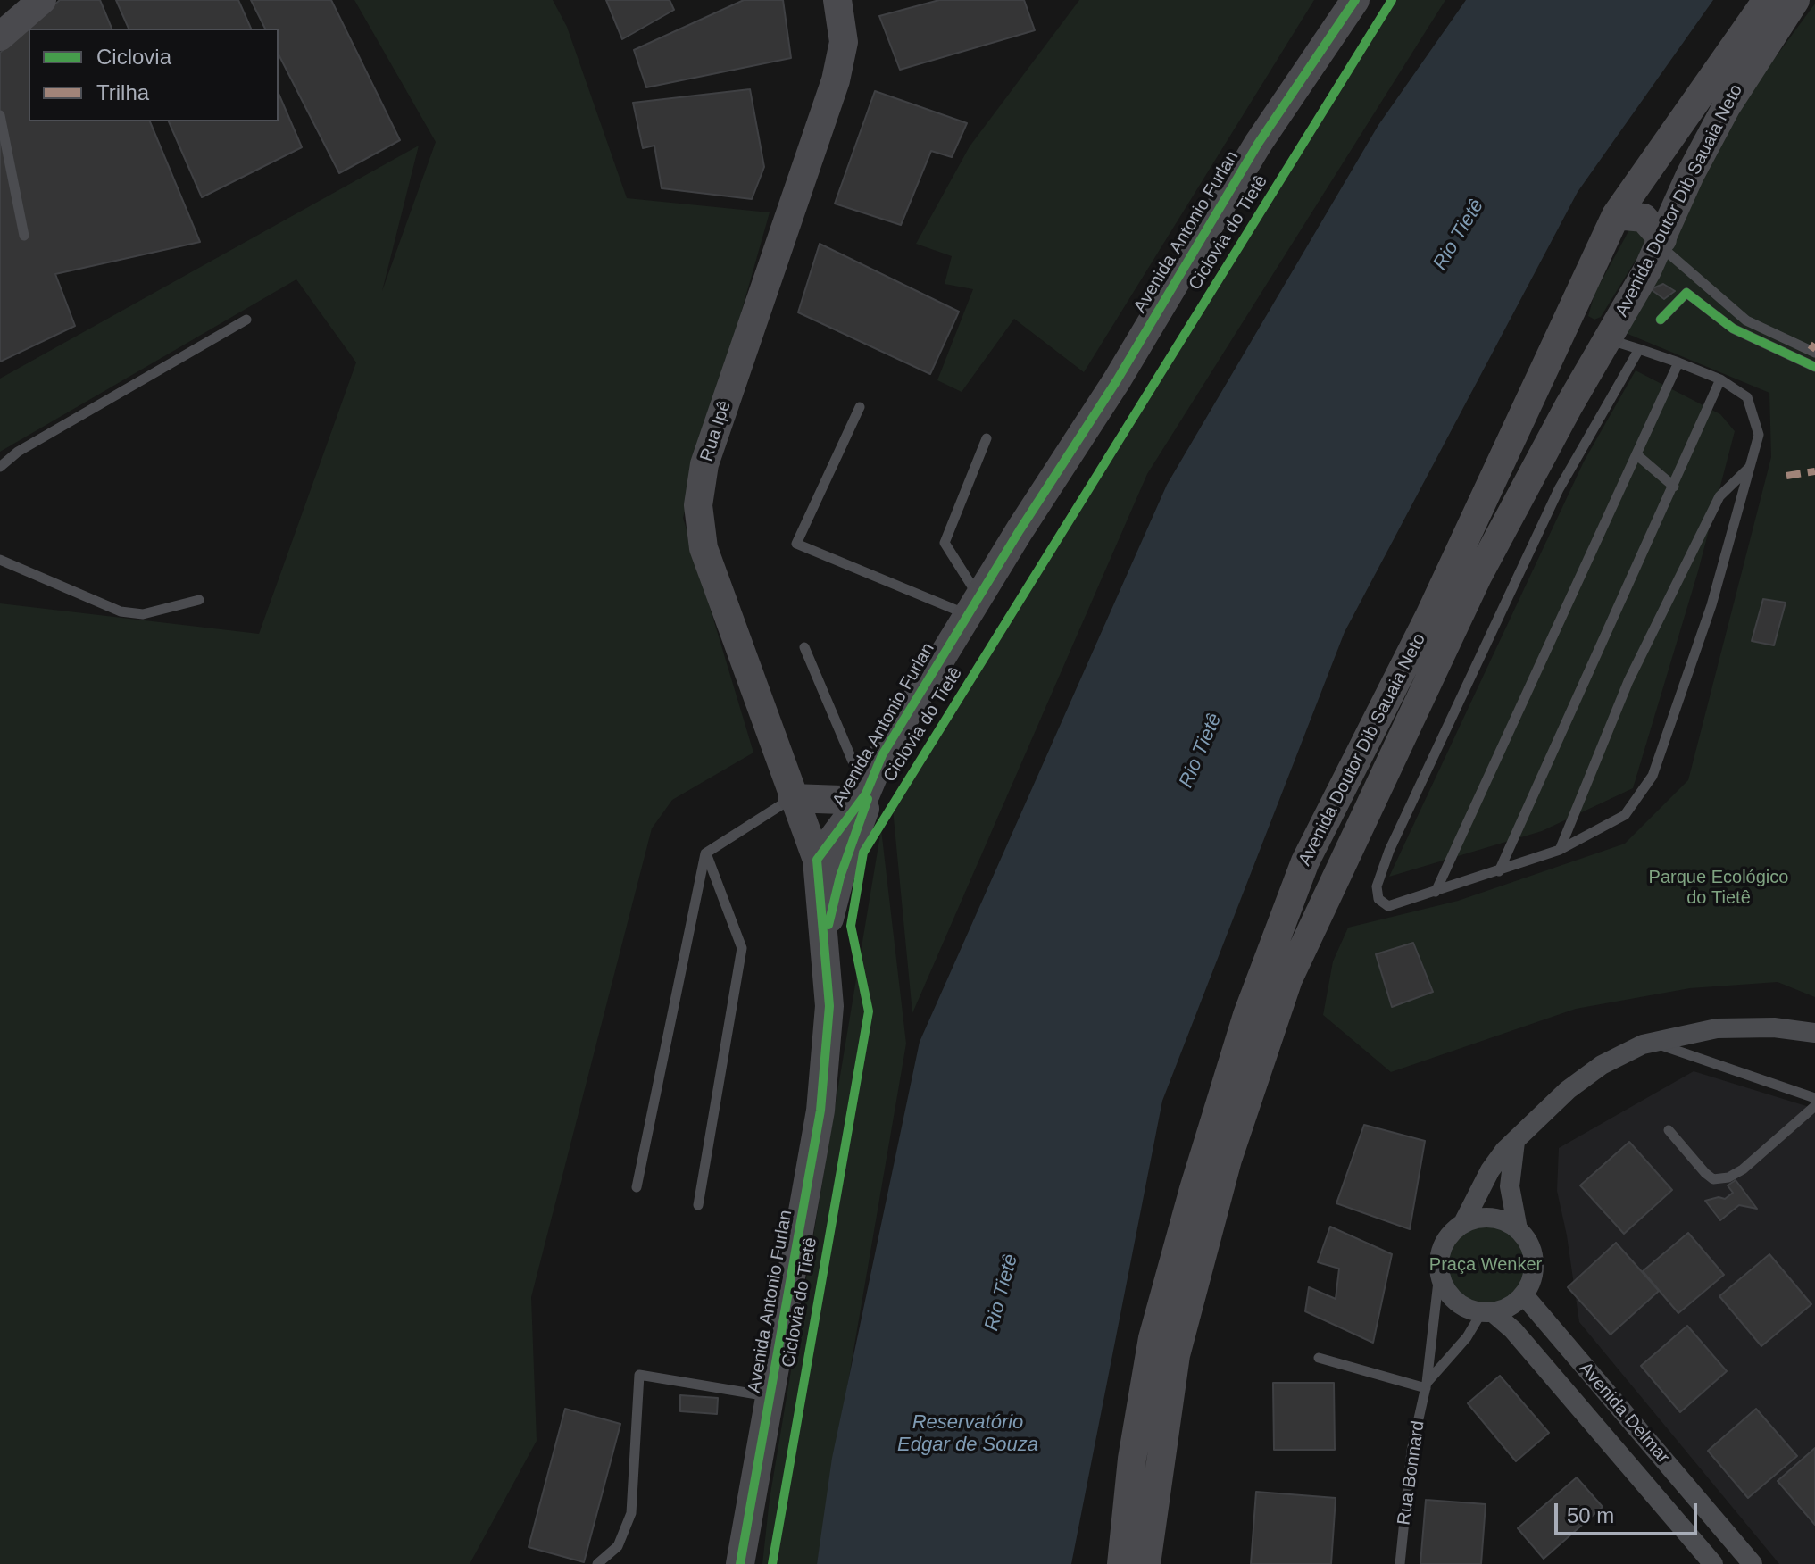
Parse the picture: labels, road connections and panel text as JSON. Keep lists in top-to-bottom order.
{
  "streets": {
    "main road": ["Avenida Doutor Dib Sauaia Neto", "Avenida Antonio Furlan", "Rua Ipê"],
    "street": ["Avenida Delmar"],
    "lane": ["Rua Bonnard"],
    "cycle path": ["Ciclovia do Tietê"]
  },
  "crossings": [
    ["Avenida Antonio Furlan", "Rua Ipê"],
    ["Avenida Delmar", "Rua Bonnard"]
  ],
  "water": ["Rio Tietê", "Reservatório Edgar de Souza"],
  "parks": ["Parque Ecológico do Tietê", "Praça Wenker"],
  "legend": ["Ciclovia", "Trilha"],
  "scale_bar": "50 m"
}
